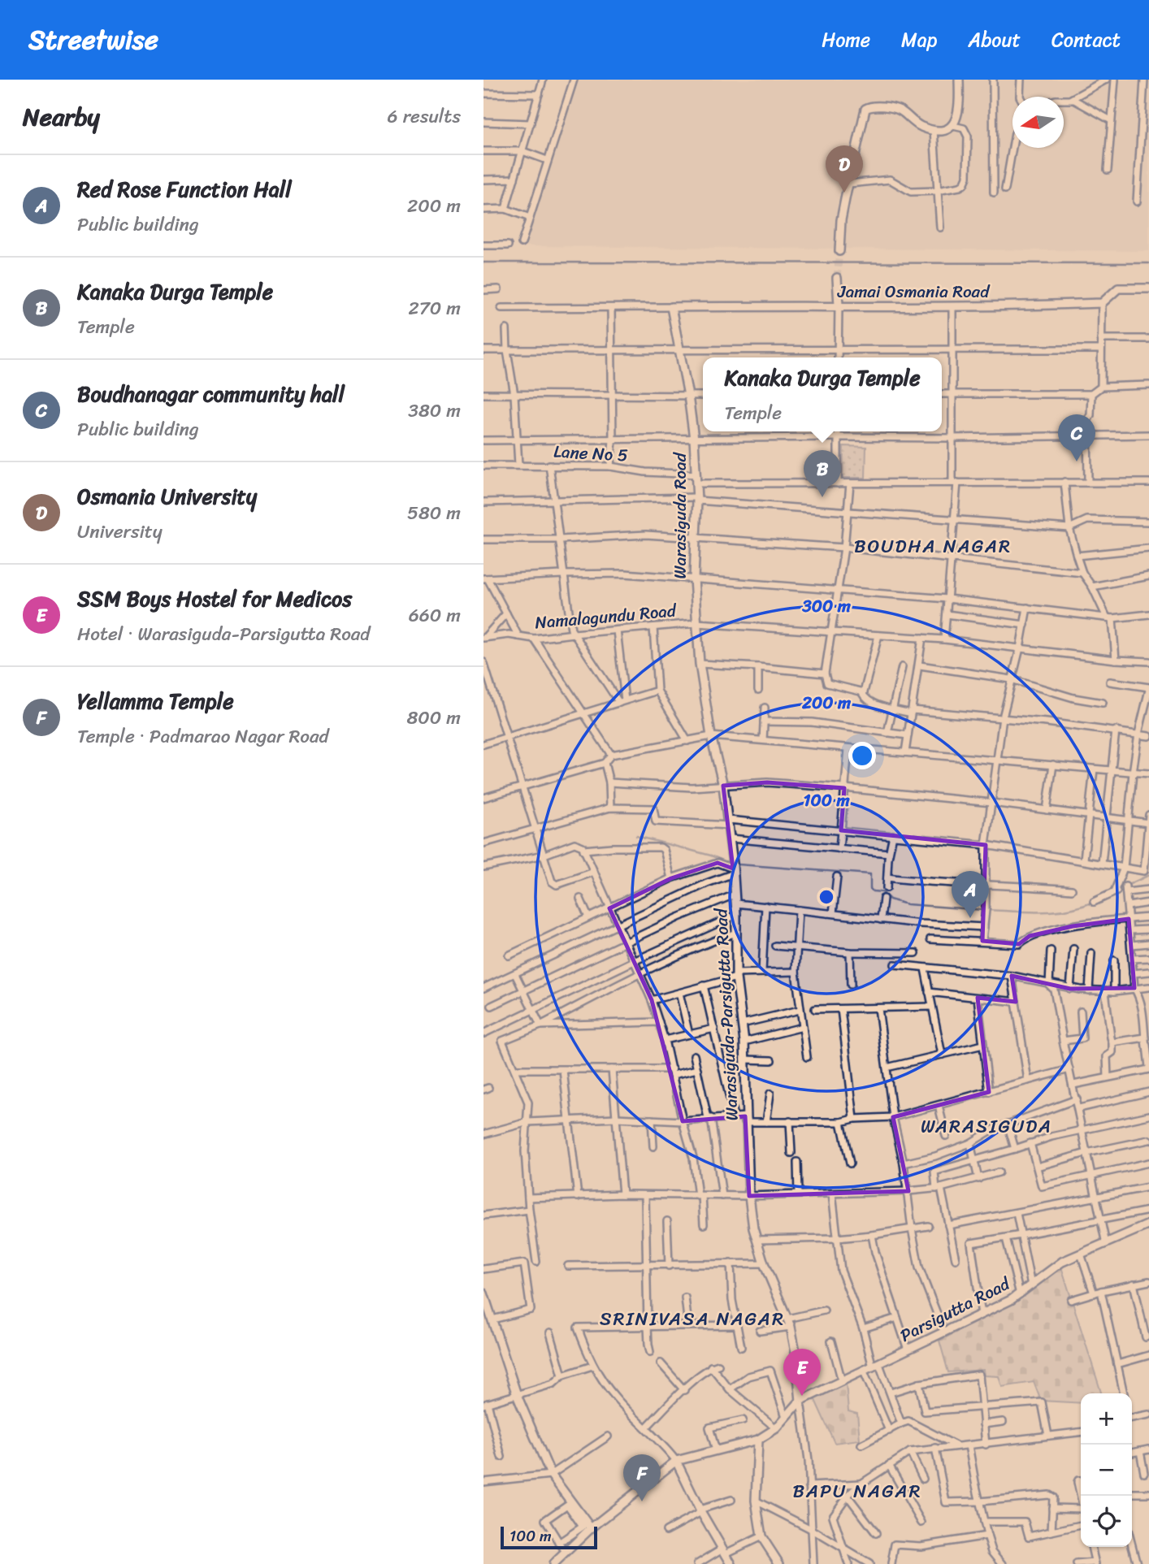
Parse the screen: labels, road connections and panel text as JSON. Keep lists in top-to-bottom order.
{
  "streets": {
    "street": [
      "Jamai Osmania Road",
      "Lane No 5",
      "Warasiguda Road",
      "Namalagundu Road",
      "Warasiguda-Parsigutta Road",
      "Parsigutta Road"
    ]
  },
  "crossings": [
    ["Jamai Osmania Road", "Warasiguda Road"],
    ["Lane No 5", "Warasiguda Road"],
    ["Warasiguda Road", "Namalagundu Road"],
    ["Warasiguda Road", "Warasiguda-Parsigutta Road"],
    ["Namalagundu Road", "Warasiguda-Parsigutta Road"],
    ["Warasiguda-Parsigutta Road", "Parsigutta Road"]
  ],
  "districts": [
    "BOUDHA NAGAR",
    "WARASIGUDA",
    "SRINIVASA NAGAR",
    "BAPU NAGAR"
  ],
  "scale_bar": "100 m",
  "north": "left",
  "page": {
    "header": "Streetwise",
    "nav": [
      "Home",
      "Map",
      "About",
      "Contact"
    ],
    "heading": ["Nearby", "6 results"],
    "pins": [
      "D",
      "C",
      "B",
      "A",
      "E",
      "F"
    ],
    "list": [
      {
        "mark": "A",
        "name": "Red Rose Function Hall",
        "note": "Public building",
        "value": "200 m"
      },
      {
        "mark": "B",
        "name": "Kanaka Durga Temple",
        "note": "Temple",
        "value": "270 m"
      },
      {
        "mark": "C",
        "name": "Boudhanagar community hall",
        "note": "Public building",
        "value": "380 m"
      },
      {
        "mark": "D",
        "name": "Osmania University",
        "note": "University",
        "value": "580 m"
      },
      {
        "mark": "E",
        "name": "SSM Boys Hostel for Medicos",
        "note": "Hotel · Warasiguda-Parsigutta Road",
        "value": "660 m"
      },
      {
        "mark": "F",
        "name": "Yellamma Temple",
        "note": "Temple · Padmarao Nagar Road",
        "value": "800 m"
      }
    ],
    "popup": ["Kanaka Durga Temple", "Temple"],
    "map_buttons": ["+", "−"],
    "scale": "100 m"
  },
  "rings": ["300 m", "200 m", "100 m"]
}
